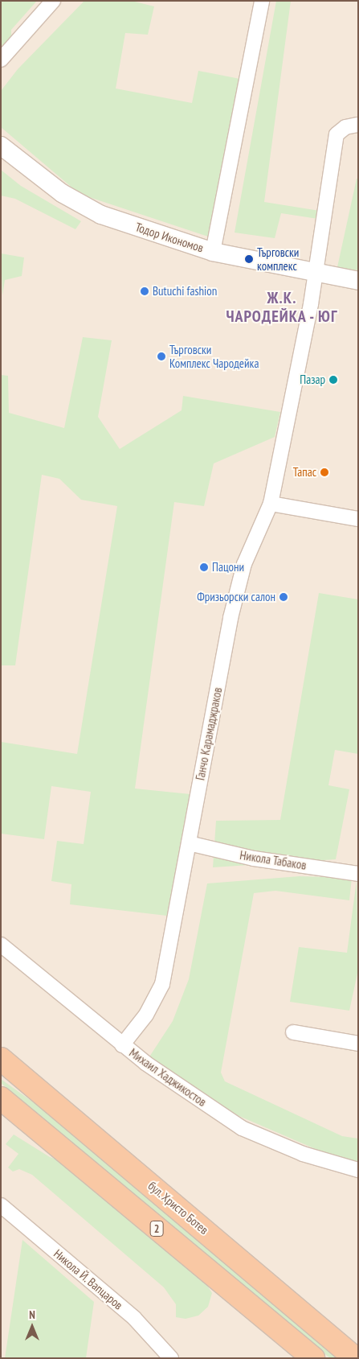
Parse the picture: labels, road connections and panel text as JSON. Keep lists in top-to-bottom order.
{
  "streets": {
    "highway": ["бул. Христо Ботев", "2"],
    "street": [
      "Тодор Икономов",
      "Ганчо Карамаджраков",
      "Никола Табаков",
      "Михаил Хаджикостов",
      "Никола Й. Вапцаров"
    ]
  },
  "crossings": [
    ["Тодор Икономов", "Ганчо Карамаджраков"],
    ["Ганчо Карамаджраков", "Никола Табаков"],
    ["Ганчо Карамаджраков", "Михаил Хаджикостов"]
  ],
  "districts": ["Ж.К. ЧАРОДЕЙКА - ЮГ"],
  "places": [
    "Търговски комплекс",
    "Butuchi fashion",
    "Търговски Комплекс Чародейка",
    "Пазар",
    "Тапас",
    "Пацони",
    "Фризьорски салон"
  ],
  "north": "top"
}
